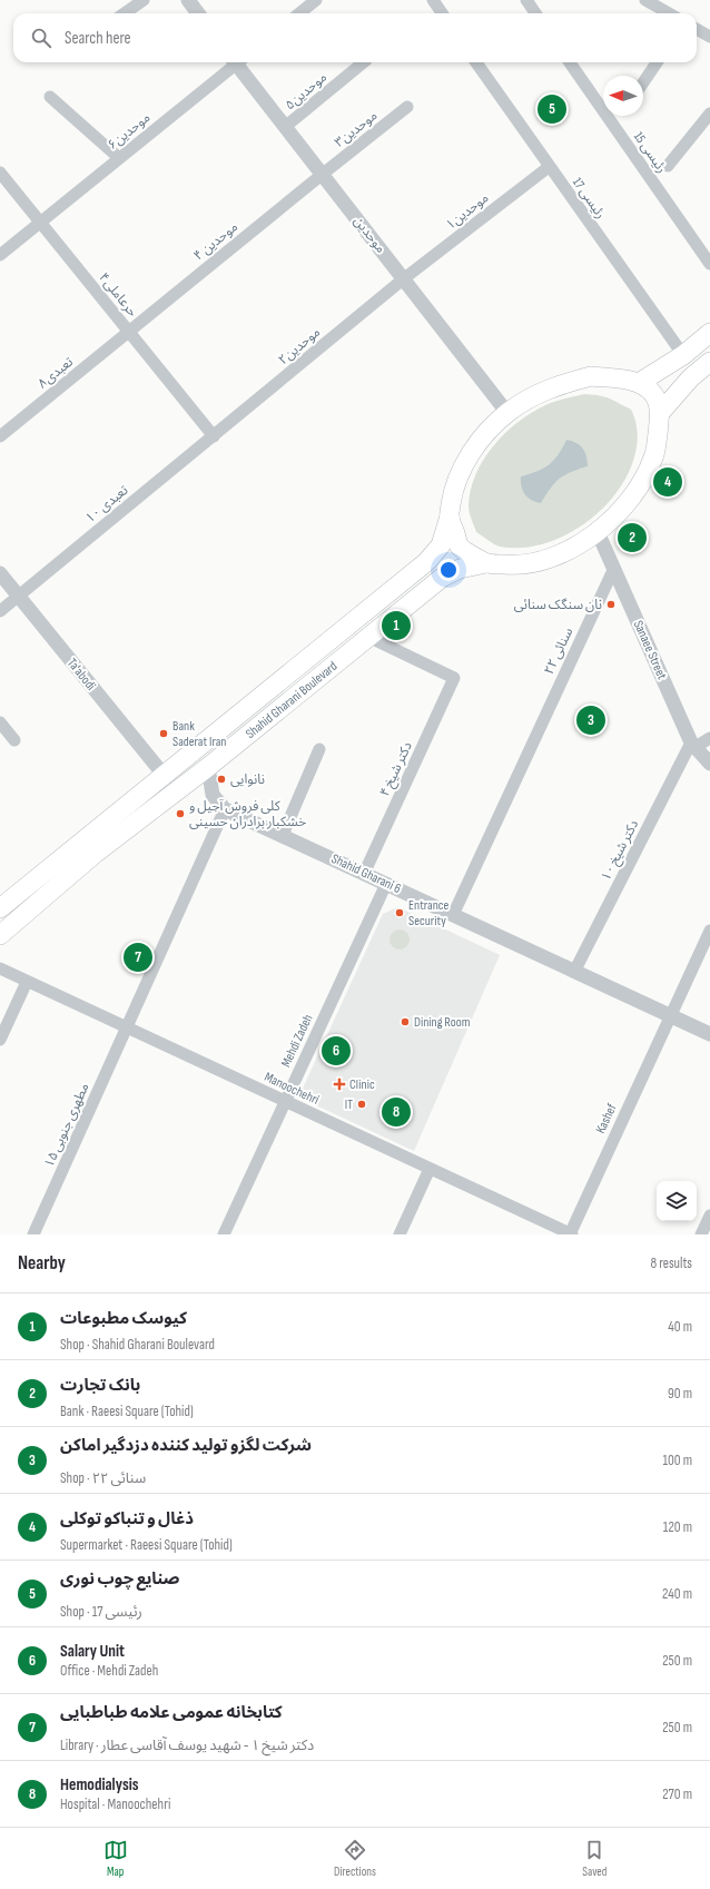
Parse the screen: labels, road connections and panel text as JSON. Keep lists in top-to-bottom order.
{
  "streets": {
    "main road": ["Shahid Gharani Boulevard"],
    "street": [
      "موحدین۵",
      "موحدین۳",
      "موحدین۶",
      "رئیسی 15",
      "رئیسی 17",
      "موحدین۱",
      "موحدین",
      "موحدین ۴",
      "حرعاملی۴",
      "موحدین۲",
      "تعبدی۸",
      "تعبدی ۱۰",
      "Sanaee Street",
      "سنائی ۲۲",
      "Ta'abodi",
      "دکتر شیخ ۴",
      "دکتر شیخ ۱۰",
      "Shahid Gharani 6",
      "Mehdi Zadeh",
      "Manoochehri",
      "Kashef",
      "مطهری جنوبی ۱۵"
    ]
  },
  "crossings": [
    ["موحدین۵", "موحدین"],
    ["موحدین۳", "موحدین"],
    ["موحدین۳", "موحدین ۴"],
    ["موحدین۶", "حرعاملی۴"],
    ["رئیسی 17", "موحدین۱"],
    ["موحدین۱", "موحدین"],
    ["موحدین۱", "موحدین۲"],
    ["موحدین", "موحدین ۴"],
    ["موحدین", "موحدین۲"],
    ["موحدین", "Shahid Gharani Boulevard"],
    ["موحدین ۴", "حرعاملی۴"],
    ["موحدین ۴", "تعبدی۸"],
    ["حرعاملی۴", "موحدین۲"],
    ["حرعاملی۴", "تعبدی۸"],
    ["حرعاملی۴", "تعبدی ۱۰"],
    ["موحدین۲", "تعبدی ۱۰"],
    ["تعبدی ۱۰", "Ta'abodi"],
    ["Sanaee Street", "سنائی ۲۲"],
    ["Sanaee Street", "دکتر شیخ ۱۰"],
    ["سنائی ۲۲", "Shahid Gharani 6"],
    ["Ta'abodi", "Shahid Gharani Boulevard"],
    ["Shahid Gharani Boulevard", "دکتر شیخ ۴"],
    ["دکتر شیخ ۴", "Shahid Gharani 6"],
    ["دکتر شیخ ۱۰", "Shahid Gharani 6"],
    ["Shahid Gharani 6", "Mehdi Zadeh"],
    ["Shahid Gharani 6", "Kashef"],
    ["Shahid Gharani 6", "مطهری جنوبی ۱۵"],
    ["Mehdi Zadeh", "Manoochehri"],
    ["Manoochehri", "Kashef"],
    ["Manoochehri", "مطهری جنوبی ۱۵"]
  ],
  "places": {
    "other": [
      "نان سنگک سنائی",
      "Bank Saderat Iran",
      "نانوایی",
      "کلی فروش آجیل و خشکبار برادران حسینی",
      "Entrance Security",
      "Dining Room",
      "IT"
    ],
    "health": ["Clinic"]
  },
  "north": "left",
  "page": {
    "search": "Search here",
    "pins": [
      "5",
      "4",
      "2",
      "1",
      "3",
      "7",
      "6",
      "8"
    ],
    "heading": ["Nearby", "8 results"],
    "list": [
      {
        "mark": "1",
        "name": "کیوسک مطبوعات",
        "note": "Shop · Shahid Gharani Boulevard",
        "value": "40 m"
      },
      {
        "mark": "2",
        "name": "بانک تجارت",
        "note": "Bank · Raeesi Square (Tohid)",
        "value": "90 m"
      },
      {
        "mark": "3",
        "name": "شرکت لگزو تولید کننده دزدگیر اماکن",
        "note": "Shop · سنائی ۲۲",
        "value": "100 m"
      },
      {
        "mark": "4",
        "name": "ذغال و تنباکو توکلی",
        "note": "Supermarket · Raeesi Square (Tohid)",
        "value": "120 m"
      },
      {
        "mark": "5",
        "name": "صنایع چوب نوری",
        "note": "Shop · رئیسی 17",
        "value": "240 m"
      },
      {
        "mark": "6",
        "name": "Salary Unit",
        "note": "Office · Mehdi Zadeh",
        "value": "250 m"
      },
      {
        "mark": "7",
        "name": "کتابخانه عمومی علامه طباطبایی",
        "note": "Library · دکتر شیخ ۱ - شهید یوسف آقاسی عطار",
        "value": "250 m"
      },
      {
        "mark": "8",
        "name": "Hemodialysis",
        "note": "Hospital · Manoochehri",
        "value": "270 m"
      }
    ],
    "nav": ["Map", "Directions", "Saved"]
  }
}
